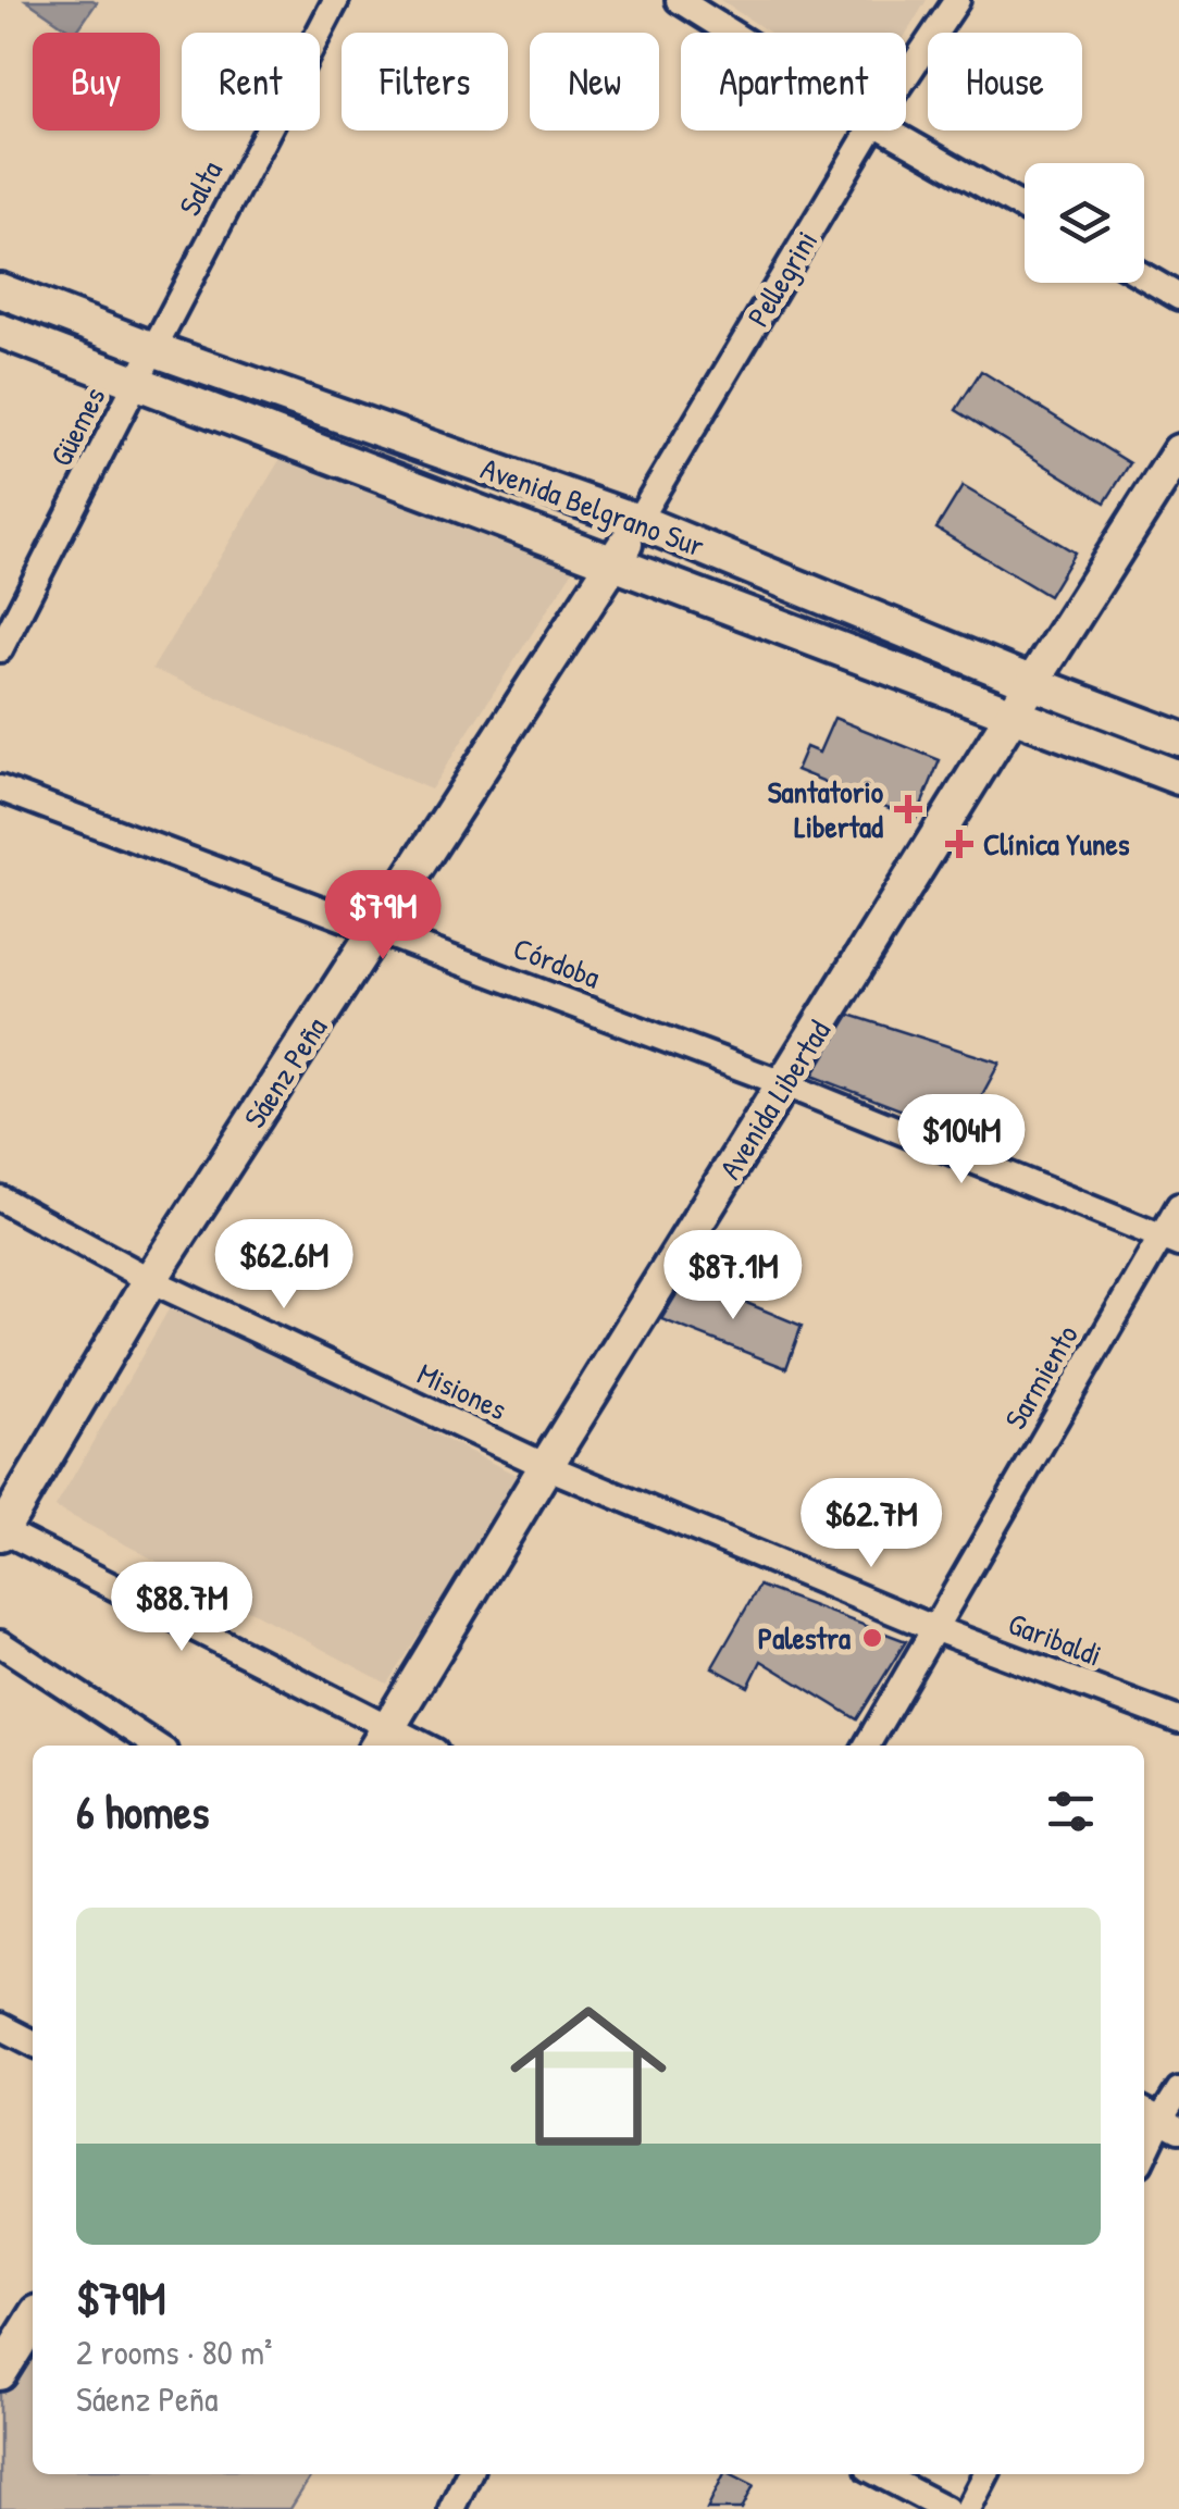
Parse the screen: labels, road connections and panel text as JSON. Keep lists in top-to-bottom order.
{
  "streets": {
    "main road": [
      "Pellegrini",
      "Avenida Belgrano Sur",
      "Sáenz Peña",
      "Avenida Libertad"
    ],
    "street": [
      "Salta",
      "Güemes",
      "Córdoba",
      "Sarmiento",
      "Misiones",
      "Garibaldi"
    ]
  },
  "crossings": [
    ["Salta", "Güemes"],
    ["Salta", "Avenida Belgrano Sur"],
    ["Pellegrini", "Avenida Belgrano Sur"],
    ["Pellegrini", "Sáenz Peña"],
    ["Güemes", "Avenida Belgrano Sur"],
    ["Avenida Belgrano Sur", "Sáenz Peña"],
    ["Avenida Belgrano Sur", "Avenida Libertad"],
    ["Córdoba", "Sáenz Peña"],
    ["Córdoba", "Avenida Libertad"],
    ["Córdoba", "Sarmiento"],
    ["Sáenz Peña", "Misiones"],
    ["Avenida Libertad", "Misiones"],
    ["Avenida Libertad", "Garibaldi"],
    ["Sarmiento", "Garibaldi"],
    ["Misiones", "Garibaldi"]
  ],
  "places": {
    "health": ["Santatorio Libertad", "Clínica Yunes"],
    "other": ["Palestra"]
  },
  "page": {
    "chip": [
      "Buy",
      "Rent",
      "Filters",
      "New",
      "Apartment",
      "House"
    ],
    "price": [
      "$79M",
      "$104M",
      "$62.6M",
      "$87.1M",
      "$62.7M",
      "$88.7M"
    ],
    "heading": "6 homes",
    "list": [
      {
        "name": "$79M",
        "note": "2 rooms · 80 m² · Sáenz Peña"
      }
    ]
  }
}
